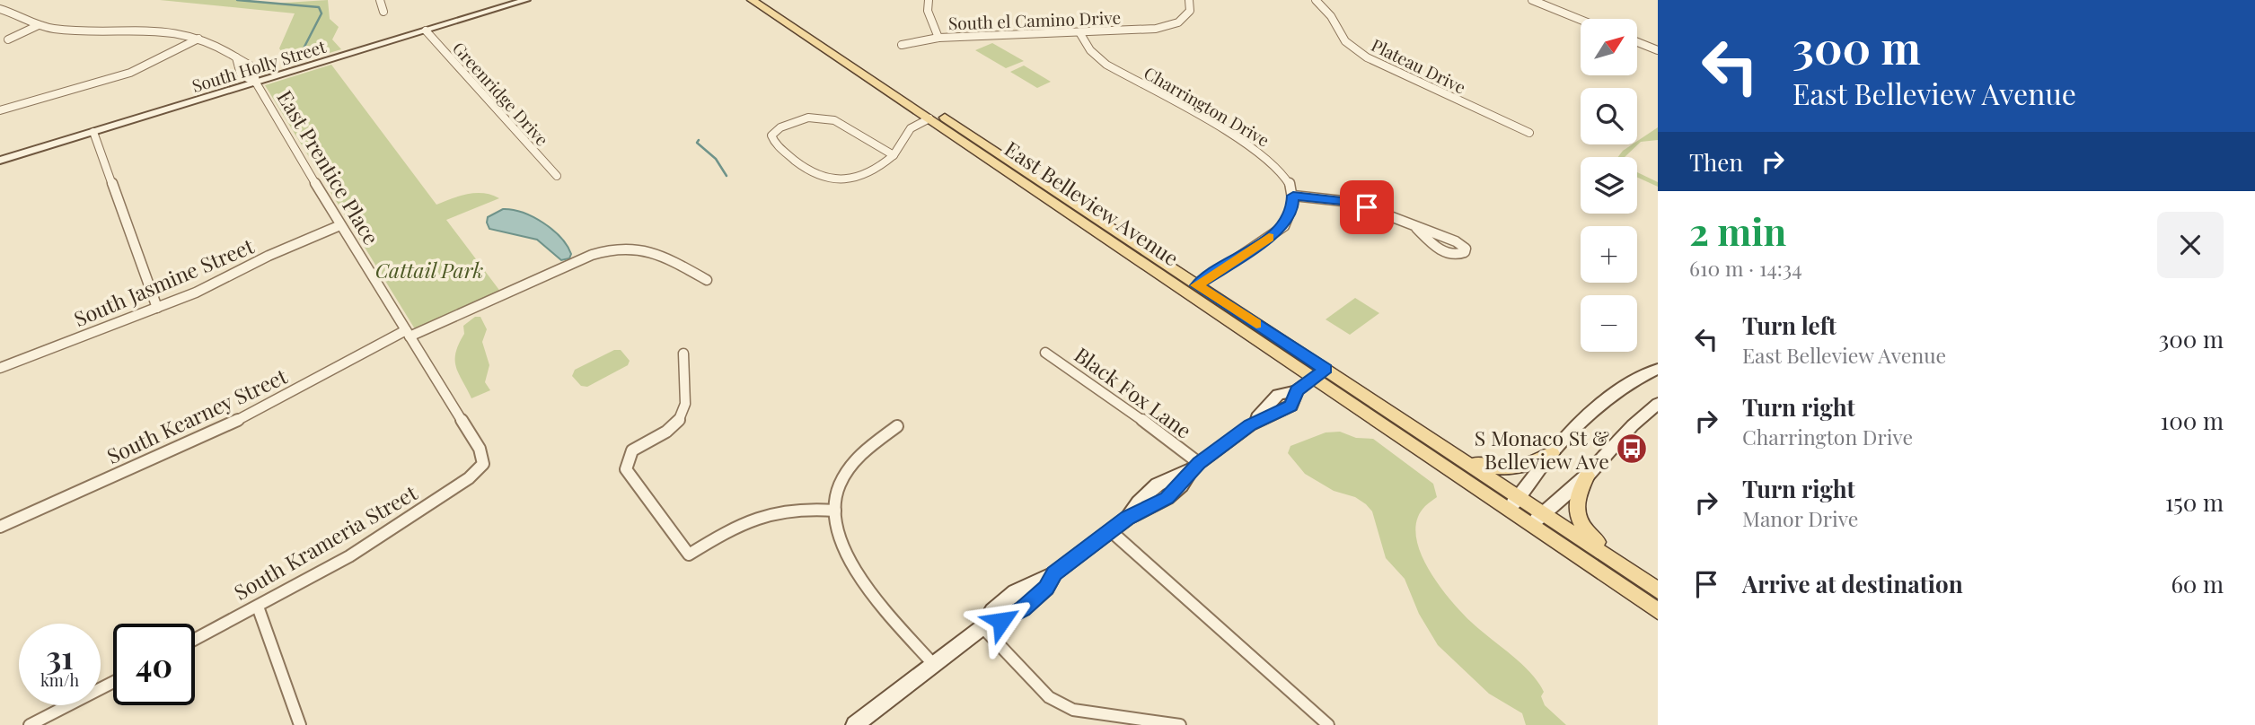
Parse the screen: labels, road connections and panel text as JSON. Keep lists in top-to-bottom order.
{
  "streets": {
    "main road": ["East Belleview Avenue"],
    "street": [
      "South el Camino Drive",
      "South Holly Street",
      "Plateau Drive",
      "Greenridge Drive",
      "Charrington Drive",
      "East Prentice Place",
      "South Jasmine Street",
      "Black Fox Lane",
      "South Kearney Street",
      "South Krameria Street"
    ]
  },
  "crossings": [
    ["South el Camino Drive", "Charrington Drive"],
    ["South Holly Street", "Greenridge Drive"],
    ["South Holly Street", "East Prentice Place"],
    ["East Prentice Place", "South Jasmine Street"],
    ["East Prentice Place", "South Kearney Street"],
    ["East Prentice Place", "South Krameria Street"]
  ],
  "parks": ["Cattail Park"],
  "places": {
    "bus stop": ["S Monaco St & Belleview Ave"]
  },
  "north": "top right",
  "page": {
    "turn": ["300 m", "East Belleview Avenue"],
    "map_buttons": ["+", "−"],
    "then": "Then",
    "heading": ["2 min", "610 m · 14:34"],
    "list": [
      {
        "name": "Turn left",
        "note": "East Belleview Avenue",
        "value": "300 m"
      },
      {
        "name": "Turn right",
        "note": "Charrington Drive",
        "value": "100 m"
      },
      {
        "name": "Turn right",
        "note": "Manor Drive",
        "value": "150 m"
      },
      {
        "name": "Arrive at destination",
        "value": "60 m"
      }
    ],
    "speed": "31 km/h",
    "limit": "40"
  }
}
